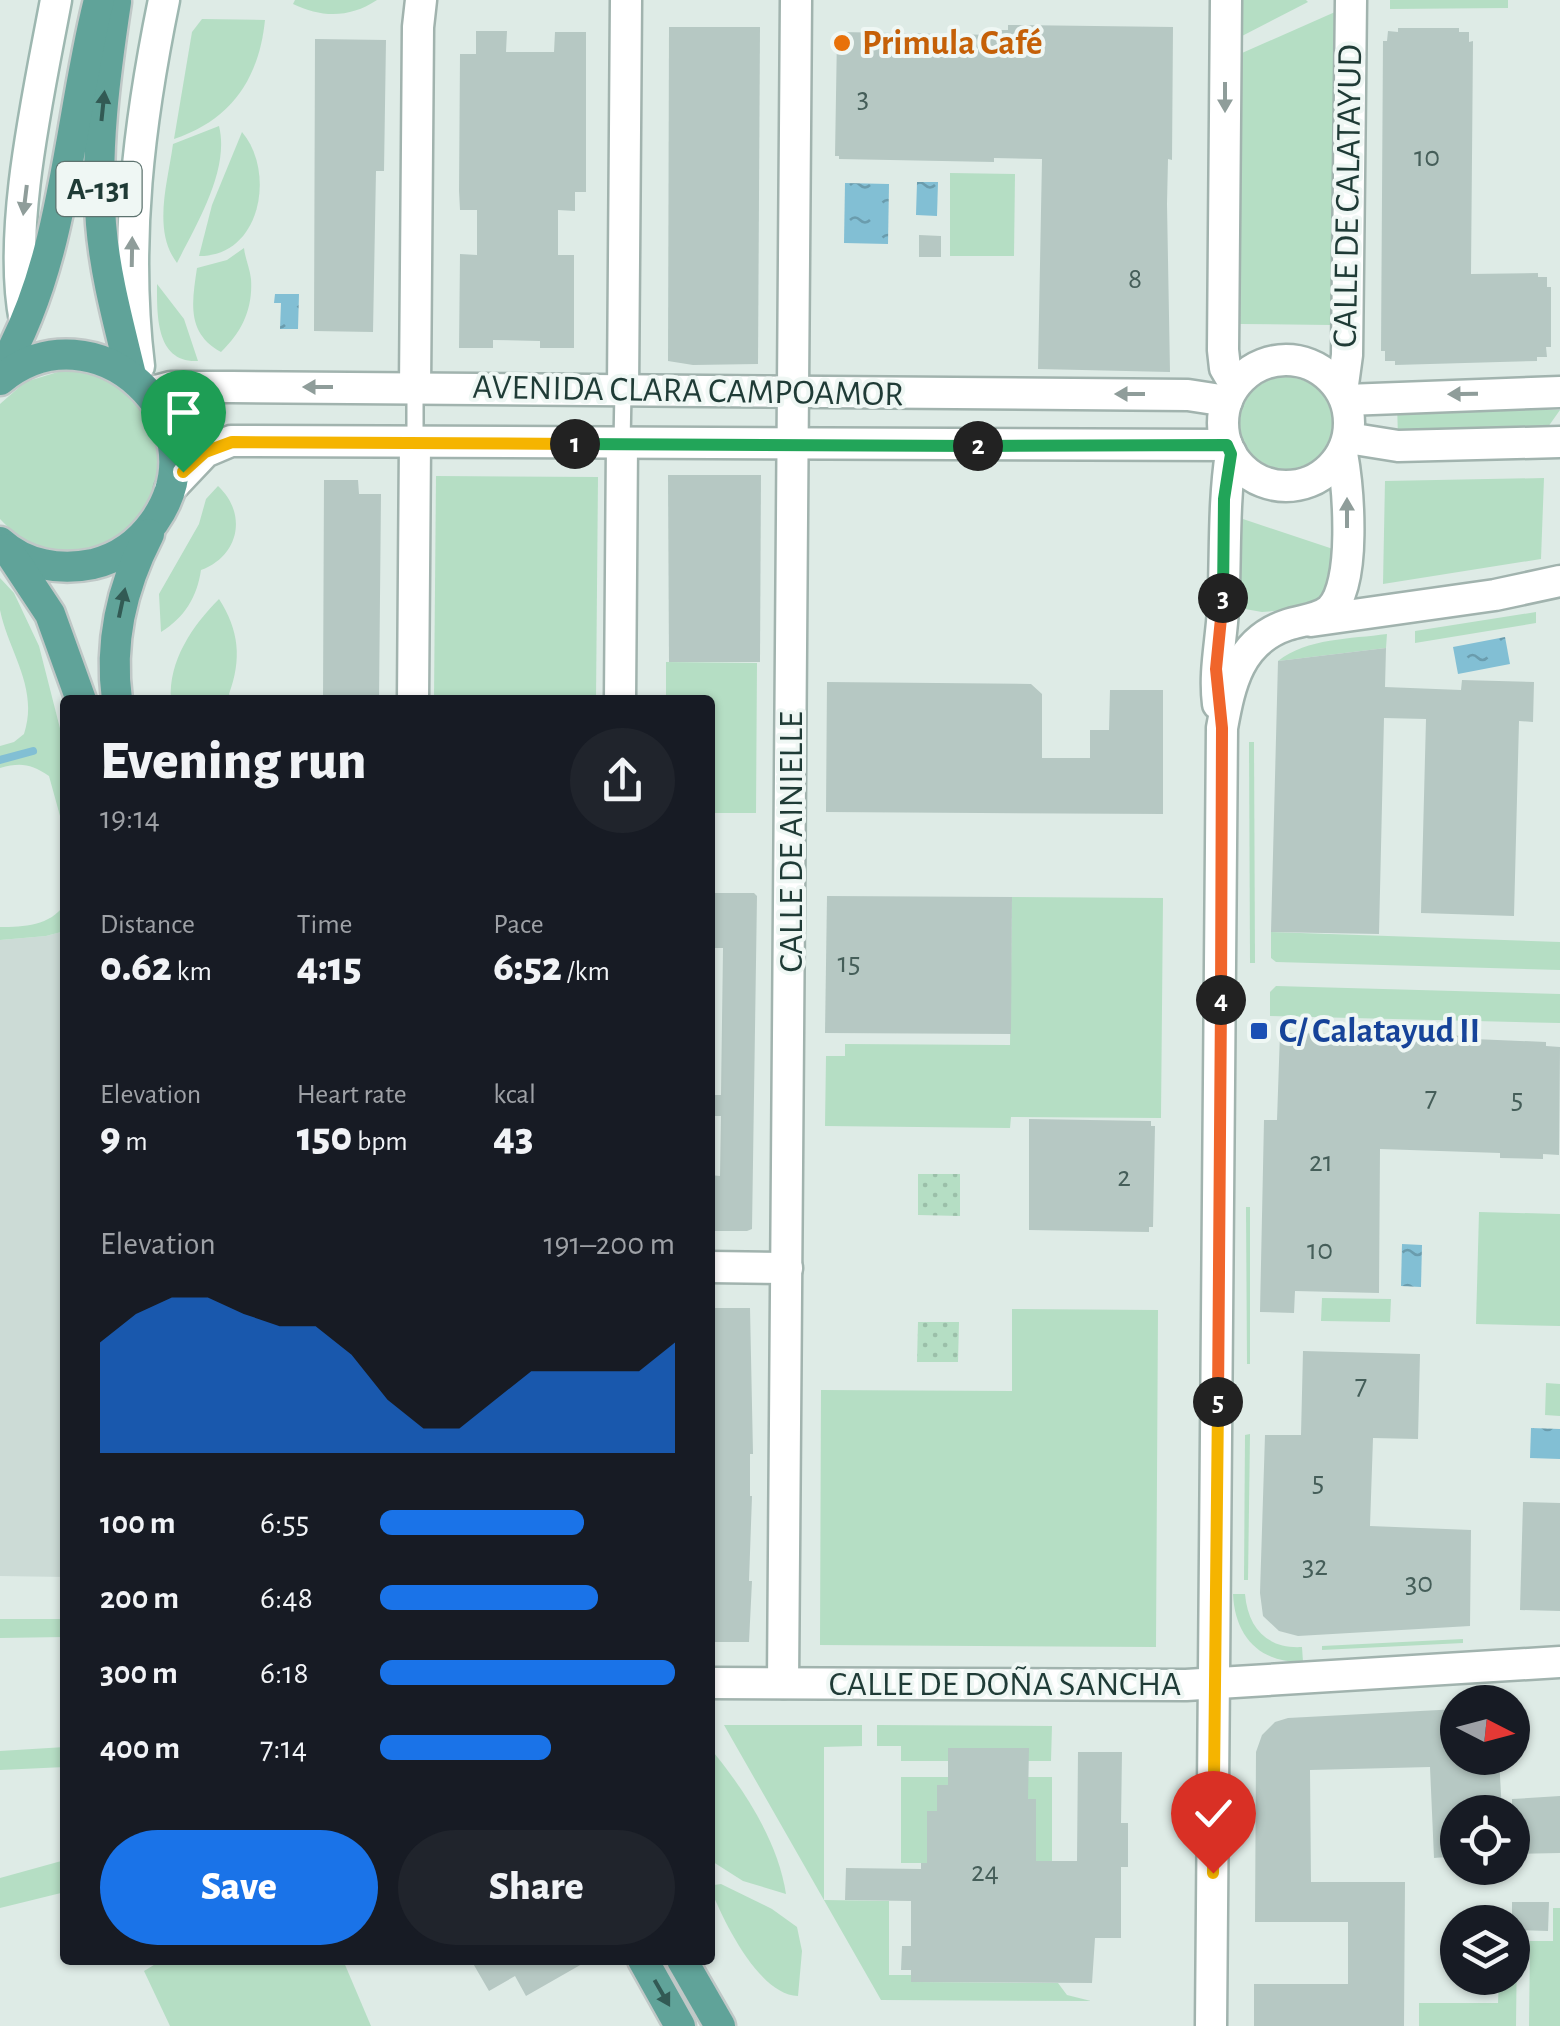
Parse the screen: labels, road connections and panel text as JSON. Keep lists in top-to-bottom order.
{
  "streets": {
    "main road": ["A-131"],
    "street": [
      "CALLE DE CALATAYUD",
      "AVENIDA CLARA CAMPOAMOR",
      "CALLE DE AINIELLE",
      "CALLE DE DOÑA SANCHA"
    ]
  },
  "crossings": [
    ["A-131", "AVENIDA CLARA CAMPOAMOR"],
    ["CALLE DE CALATAYUD", "AVENIDA CLARA CAMPOAMOR"],
    ["AVENIDA CLARA CAMPOAMOR", "CALLE DE AINIELLE"],
    ["CALLE DE AINIELLE", "CALLE DE DOÑA SANCHA"]
  ],
  "places": {
    "other": ["Primula Café"],
    "transit": ["C/ Calatayud II"]
  },
  "house_numbers": [
    "3",
    "10",
    "8",
    "15",
    "7",
    "5",
    "21",
    "2",
    "10",
    "7",
    "5",
    "32",
    "30",
    "24"
  ],
  "north": "right",
  "page": {
    "pins": [
      "1",
      "2",
      "3",
      "4",
      "5"
    ],
    "heading": ["Evening run", "19:14"],
    "stats": [
      ["Distance", "0.62 km"],
      ["Time", "4:15"],
      ["Pace", "6:52 /km"],
      ["Elevation", "9 m"],
      ["Heart rate", "150 bpm"],
      ["kcal", "43"]
    ],
    "chart": ["Elevation", "191–200 m"],
    "list": [
      {
        "name": "100 m",
        "note": "6:55"
      },
      {
        "name": "200 m",
        "note": "6:48"
      },
      {
        "name": "300 m",
        "note": "6:18"
      },
      {
        "name": "400 m",
        "note": "7:14"
      }
    ],
    "buttons": ["Save", "Share"]
  }
}
